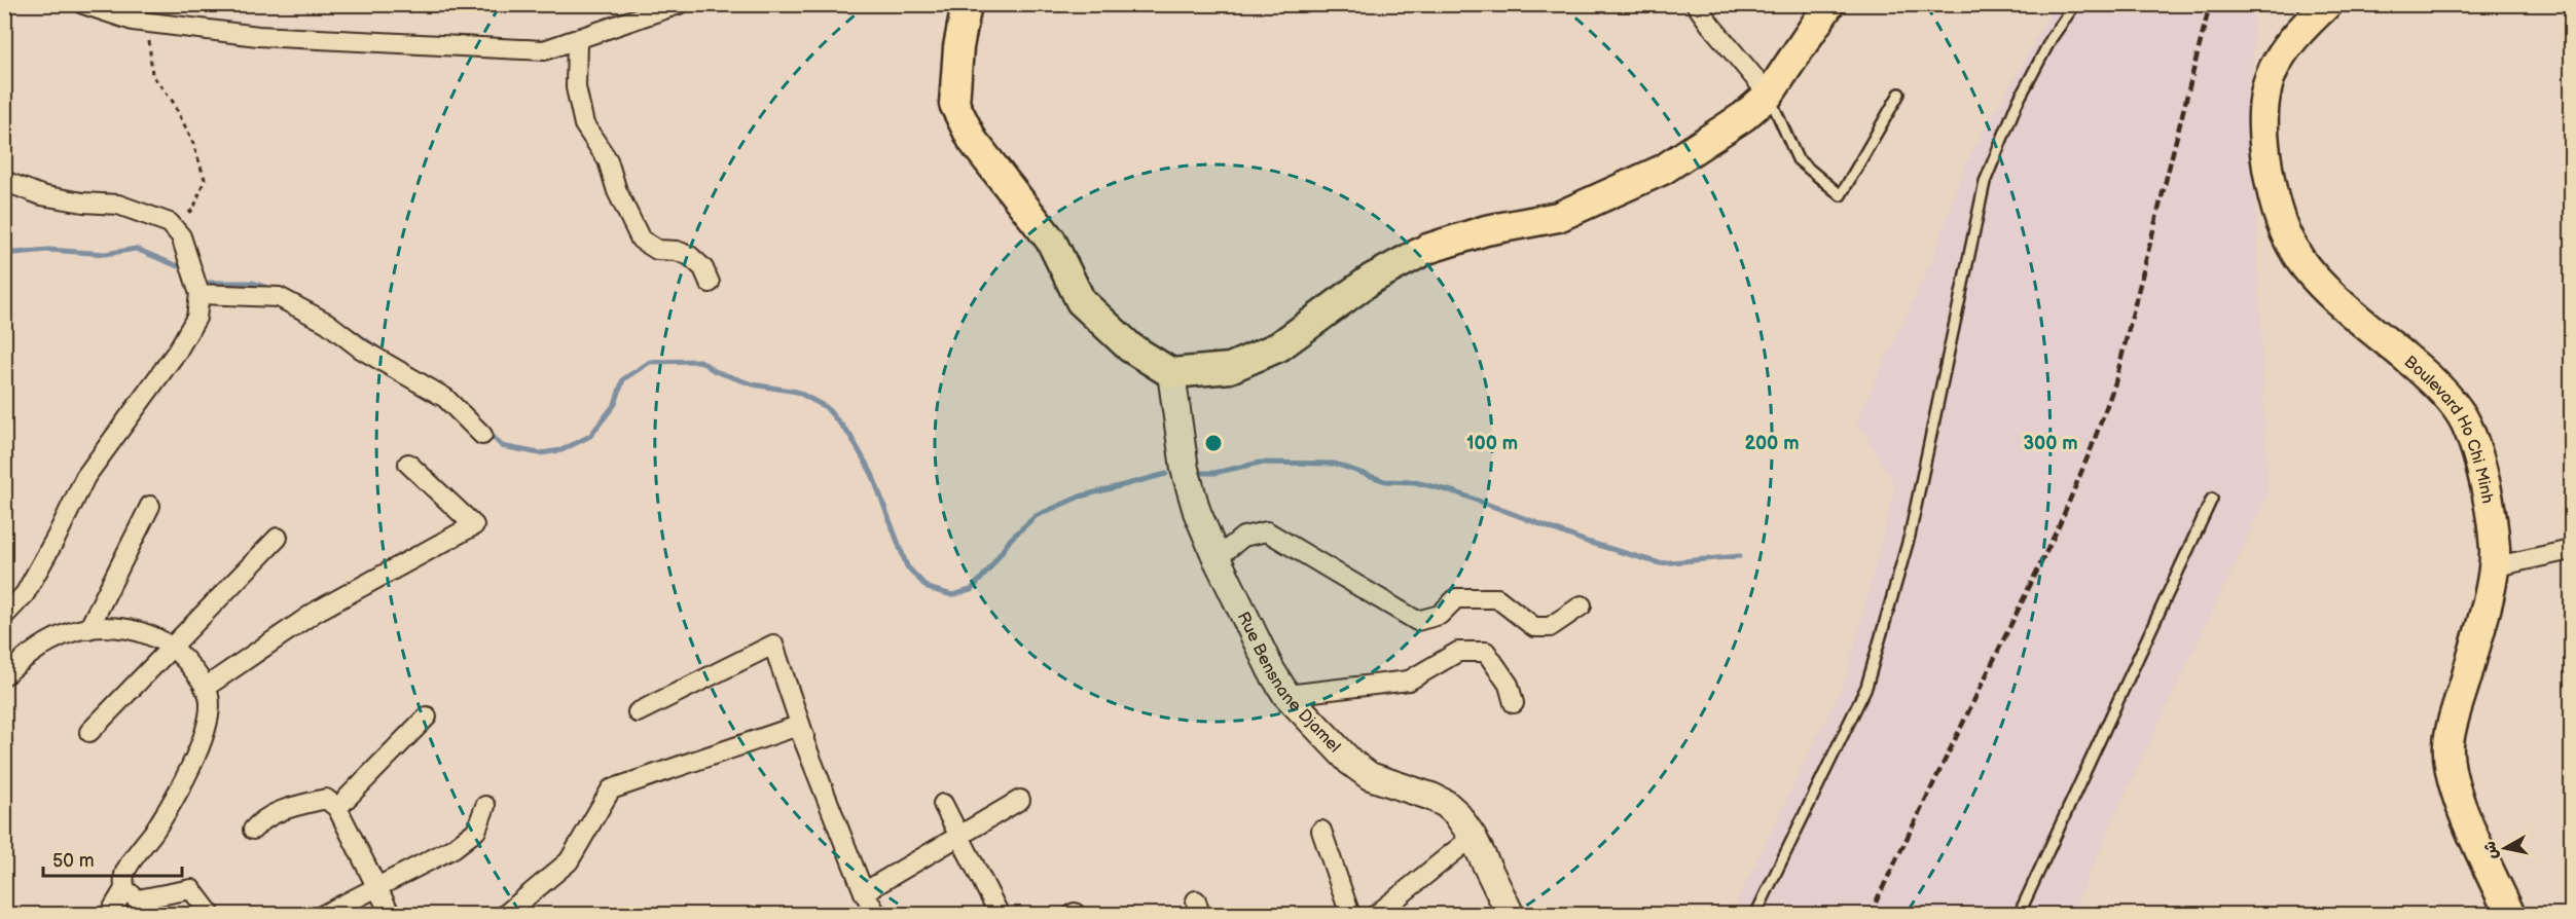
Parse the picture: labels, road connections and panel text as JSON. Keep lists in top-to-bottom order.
{
  "streets": {
    "main road": ["Boulevard Ho Chi Minh", "Rue Bensnane Djamel"]
  },
  "scale_bar": "50 m",
  "north": "left",
  "rings": ["100 m", "200 m", "300 m"]
}
